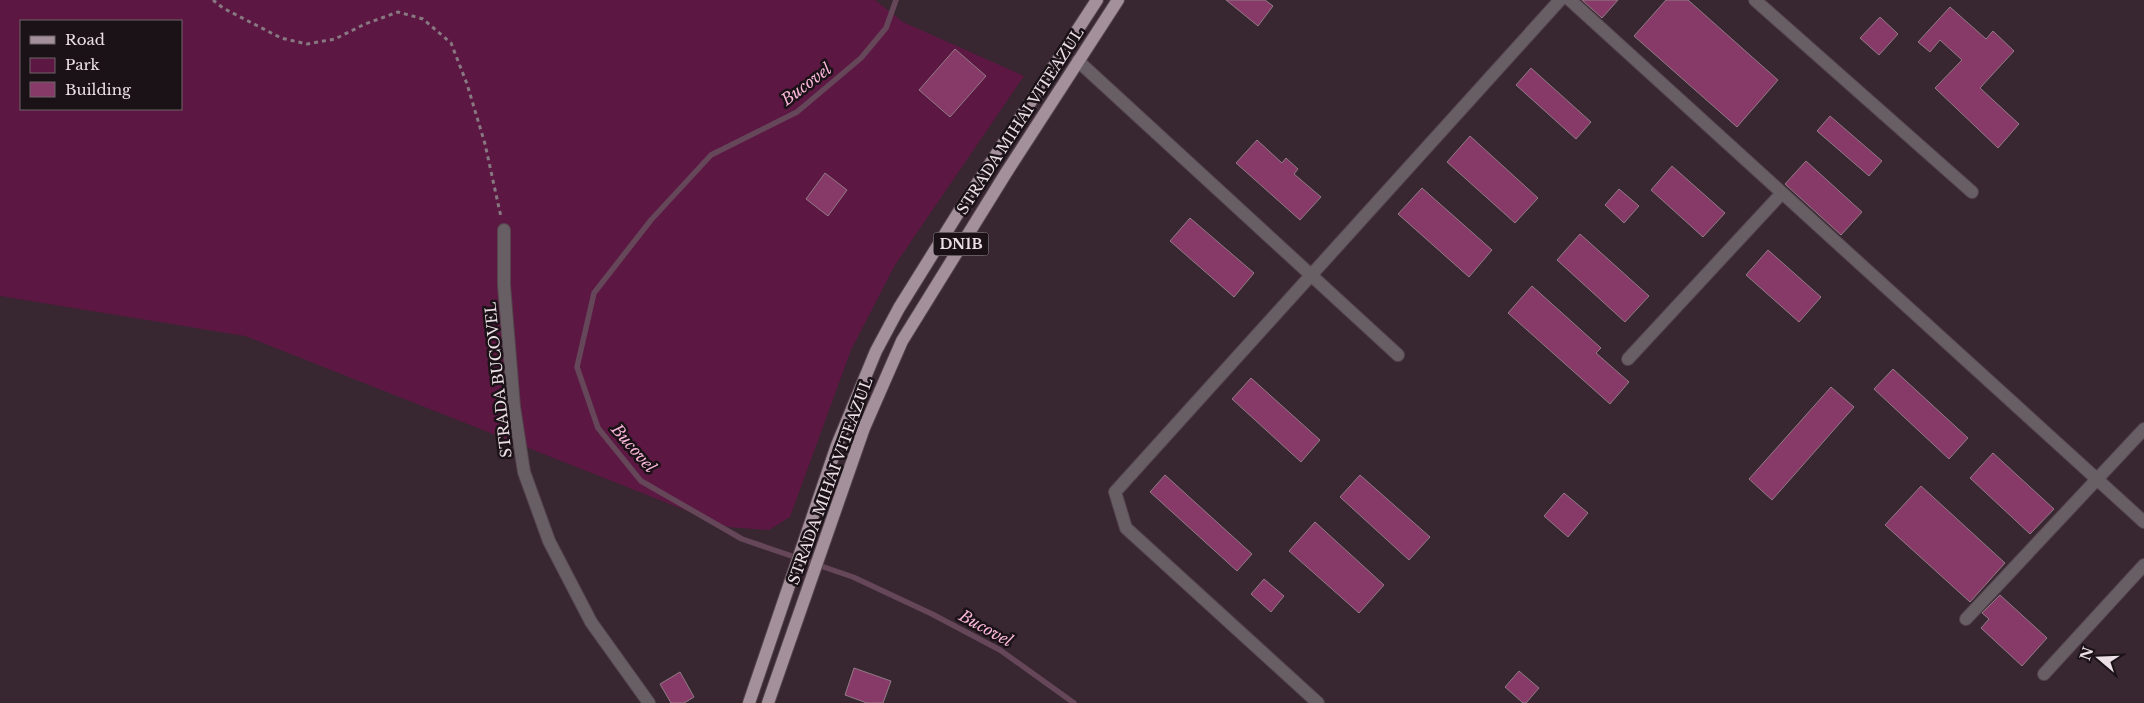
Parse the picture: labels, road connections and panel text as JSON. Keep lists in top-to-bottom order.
{
  "streets": {
    "main road": ["STRADA MIHAI VITEAZUL", "DN1B"],
    "street": ["STRADA BUCOVEL"]
  },
  "water": ["Bucovel"],
  "legend": ["Road", "Park", "Building"],
  "north": "left"
}
